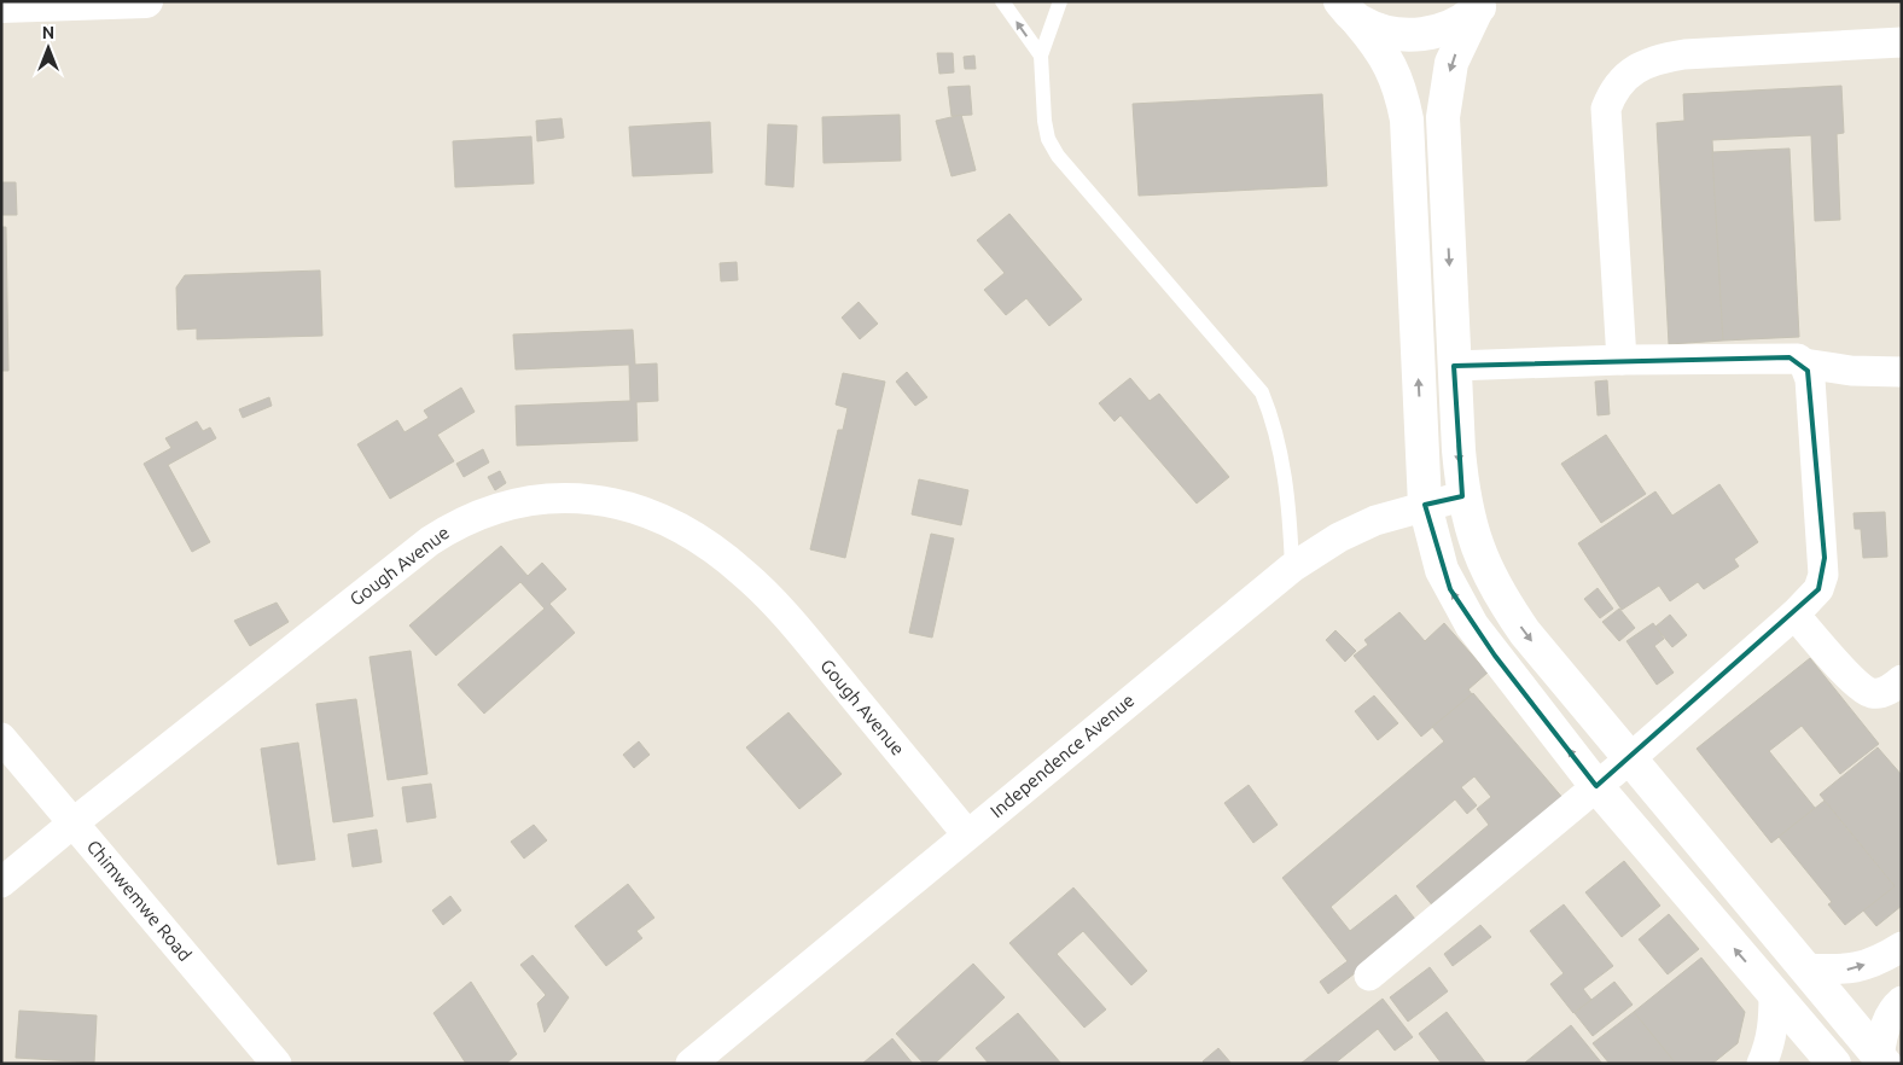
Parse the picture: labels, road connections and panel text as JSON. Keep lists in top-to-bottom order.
{
  "streets": {
    "street": ["Gough Avenue", "Independence Avenue", "Chimwemwe Road"]
  },
  "crossings": [
    ["Gough Avenue", "Independence Avenue"],
    ["Gough Avenue", "Chimwemwe Road"]
  ],
  "north": "top"
}
